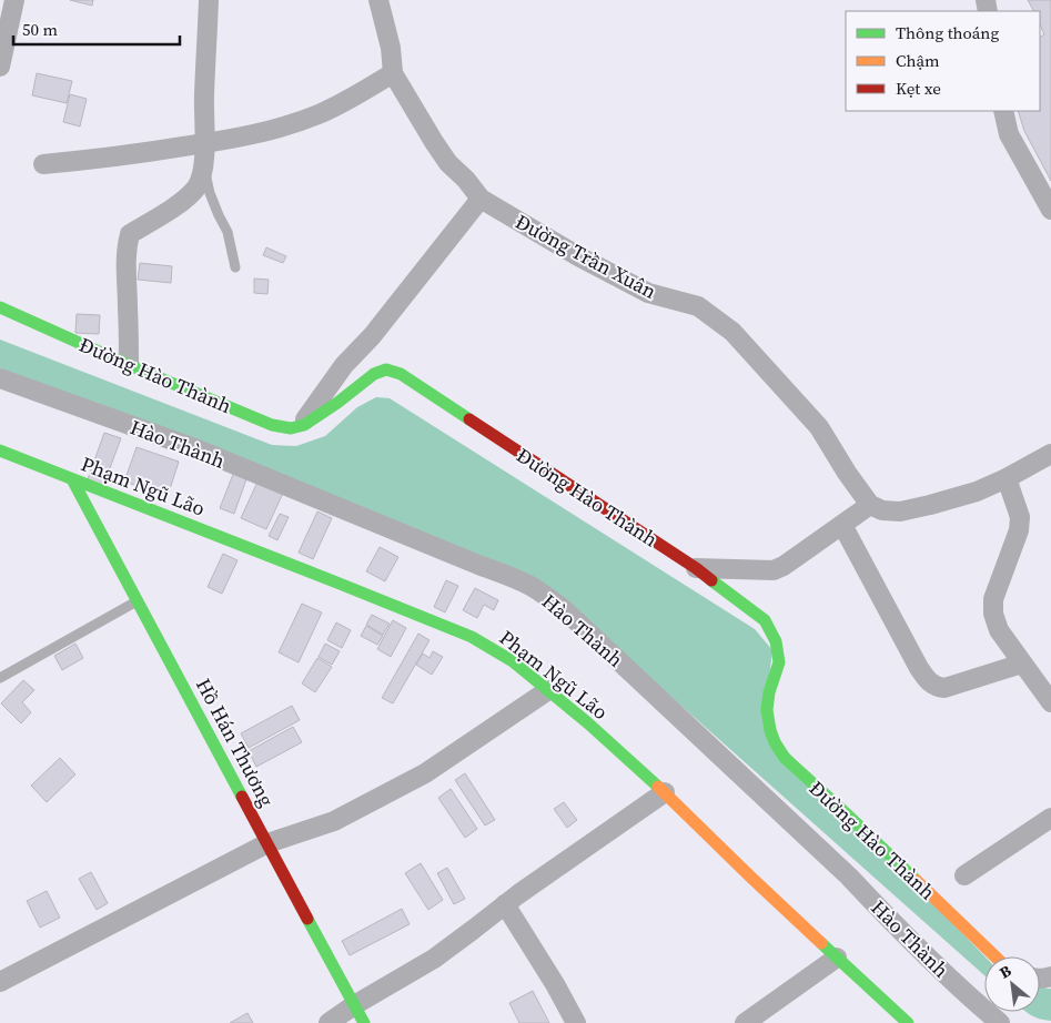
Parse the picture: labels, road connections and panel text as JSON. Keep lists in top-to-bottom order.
{
  "streets": {
    "street": [
      "Đường Trần Xuân",
      "Đường Hào Thành",
      "Hào Thành",
      "Phạm Ngũ Lão",
      "Hồ Hán Thương"
    ]
  },
  "crossings": [
    ["Phạm Ngũ Lão", "Hồ Hán Thương"]
  ],
  "legend": ["Thông thoáng", "Chậm", "Kẹt xe"],
  "scale_bar": "50 m",
  "north": "top left"
}
